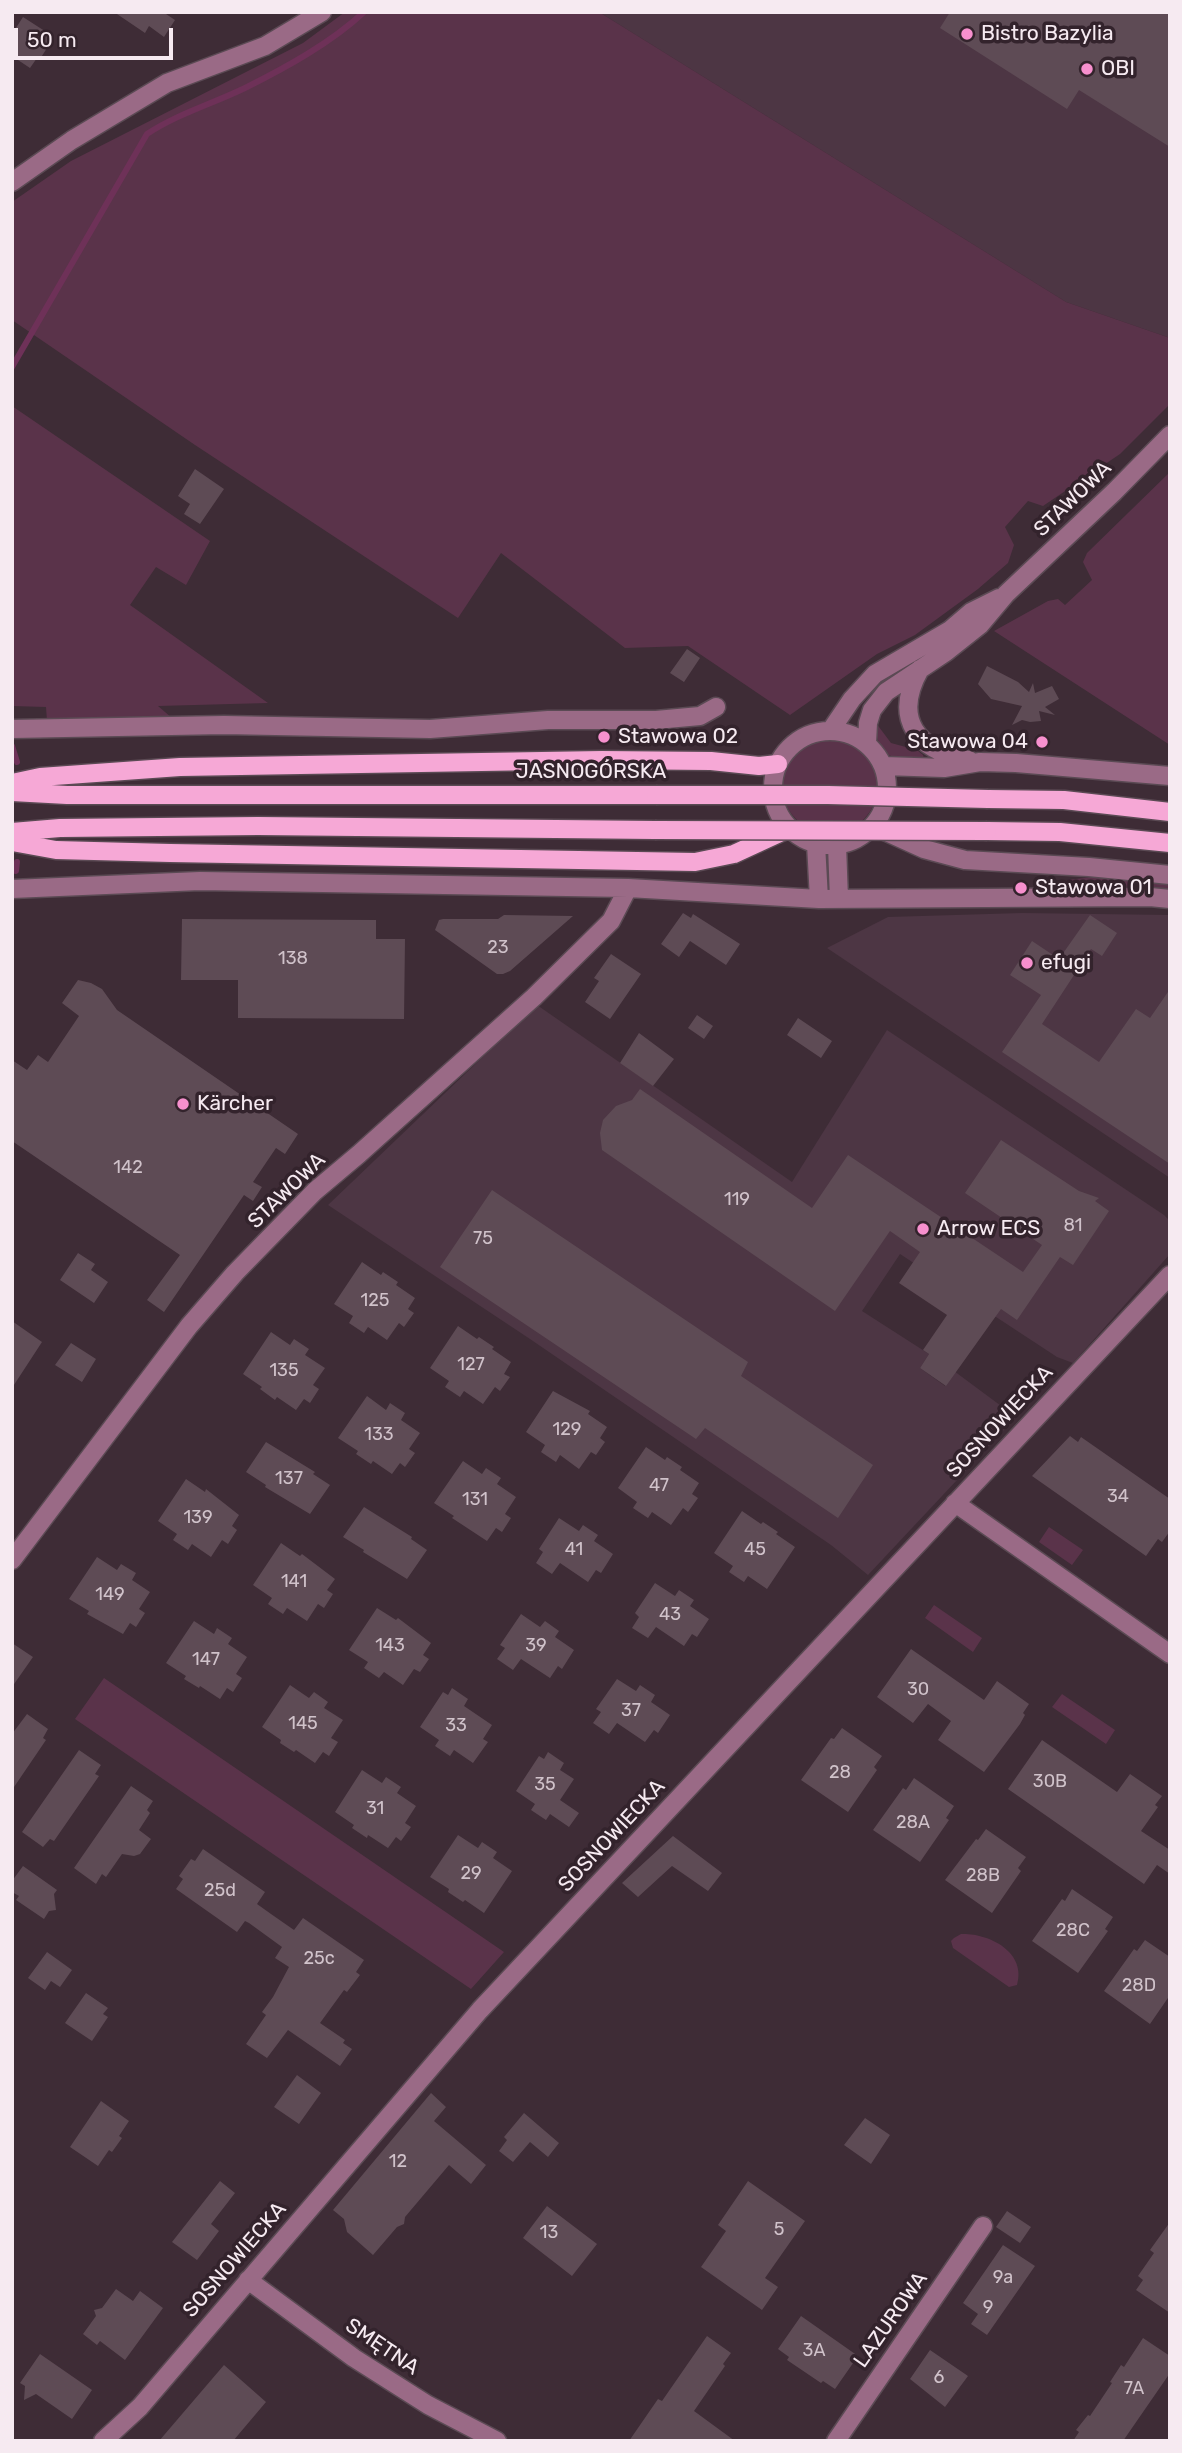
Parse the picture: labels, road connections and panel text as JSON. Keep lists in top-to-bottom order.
{
  "streets": {
    "main road": ["JASNOGÓRSKA"],
    "street": [
      "STAWOWA",
      "SOSNOWIECKA",
      "LAZUROWA",
      "SMĘTNA"
    ]
  },
  "crossings": [
    ["SOSNOWIECKA", "SMĘTNA"]
  ],
  "places": [
    "Bistro Bazylia",
    "OBI",
    "Stawowa 02",
    "Stawowa 04",
    "Stawowa 01",
    "efugi",
    "Kärcher",
    "Arrow ECS"
  ],
  "house_numbers": [
    "23",
    "138",
    "142",
    "119",
    "81",
    "75",
    "125",
    "127",
    "135",
    "129",
    "133",
    "137",
    "47",
    "34",
    "131",
    "139",
    "41",
    "45",
    "141",
    "149",
    "43",
    "143",
    "39",
    "147",
    "30",
    "37",
    "145",
    "33",
    "28",
    "30B",
    "35",
    "31",
    "28A",
    "29",
    "28B",
    "25d",
    "28C",
    "25c",
    "28D",
    "12",
    "5",
    "13",
    "9a",
    "9",
    "3A",
    "6",
    "7A"
  ],
  "scale_bar": "50 m"
}
